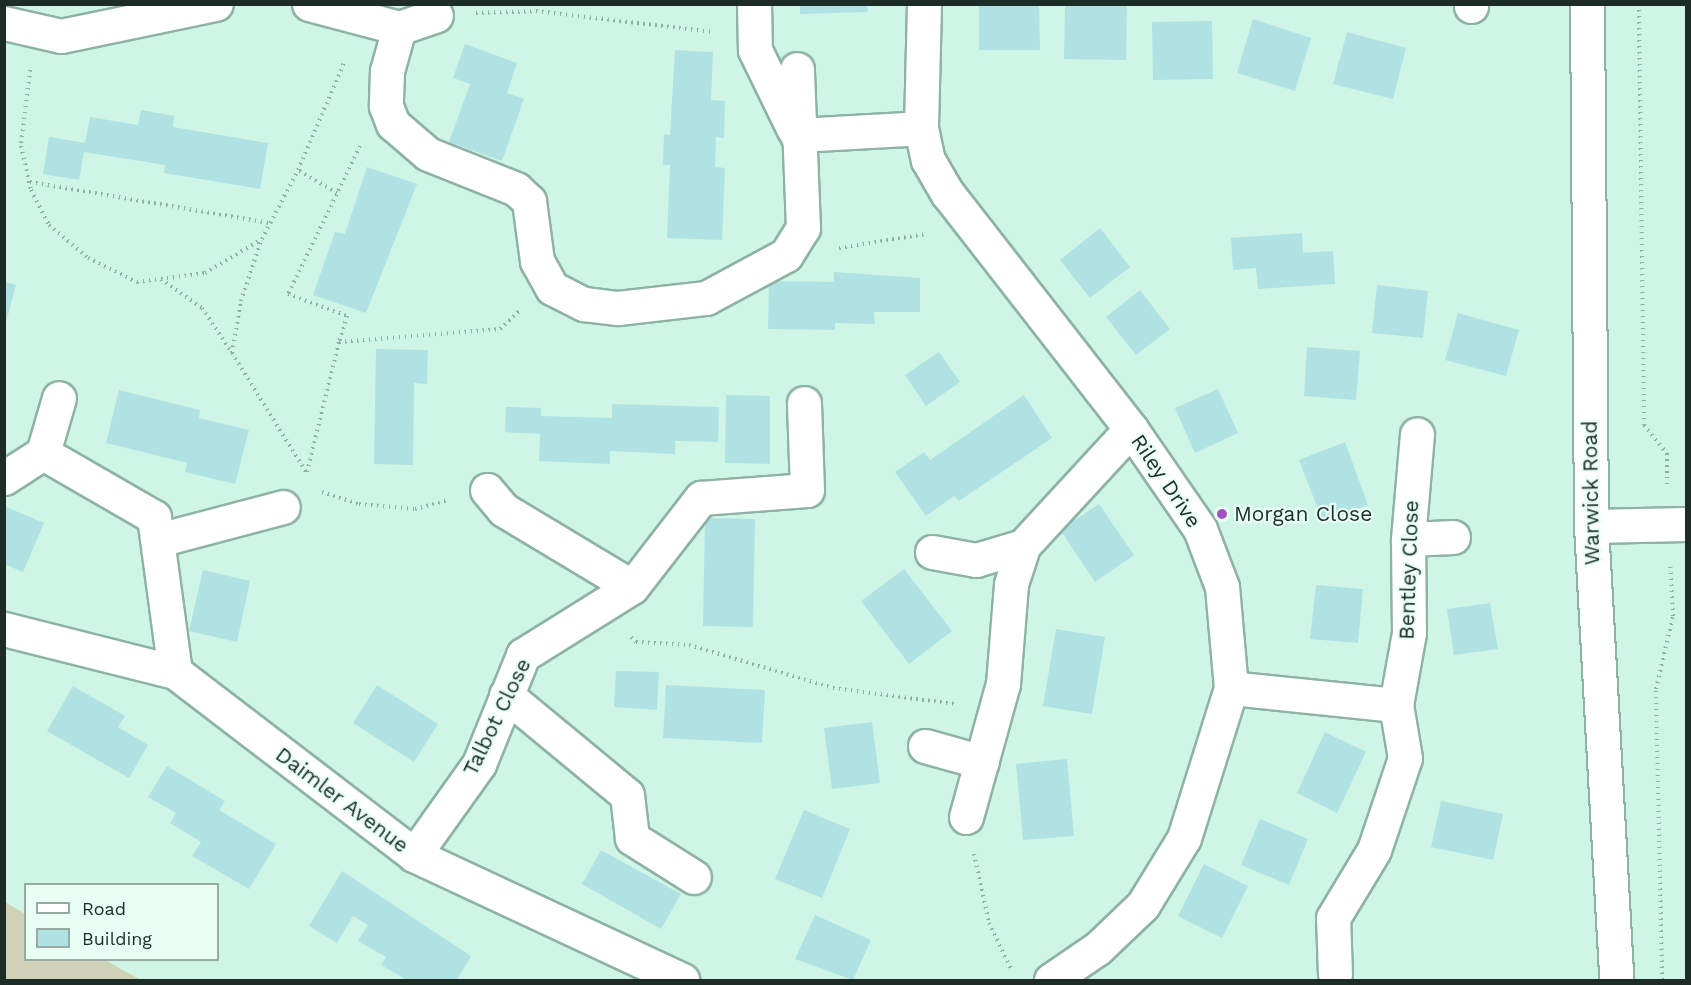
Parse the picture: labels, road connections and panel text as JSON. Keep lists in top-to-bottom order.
{
  "streets": {
    "street": [
      "Riley Drive",
      "Warwick Road",
      "Bentley Close",
      "Talbot Close",
      "Daimler Avenue"
    ]
  },
  "crossings": [
    ["Talbot Close", "Daimler Avenue"]
  ],
  "places": ["Morgan Close"],
  "legend": ["Road", "Building"]
}
